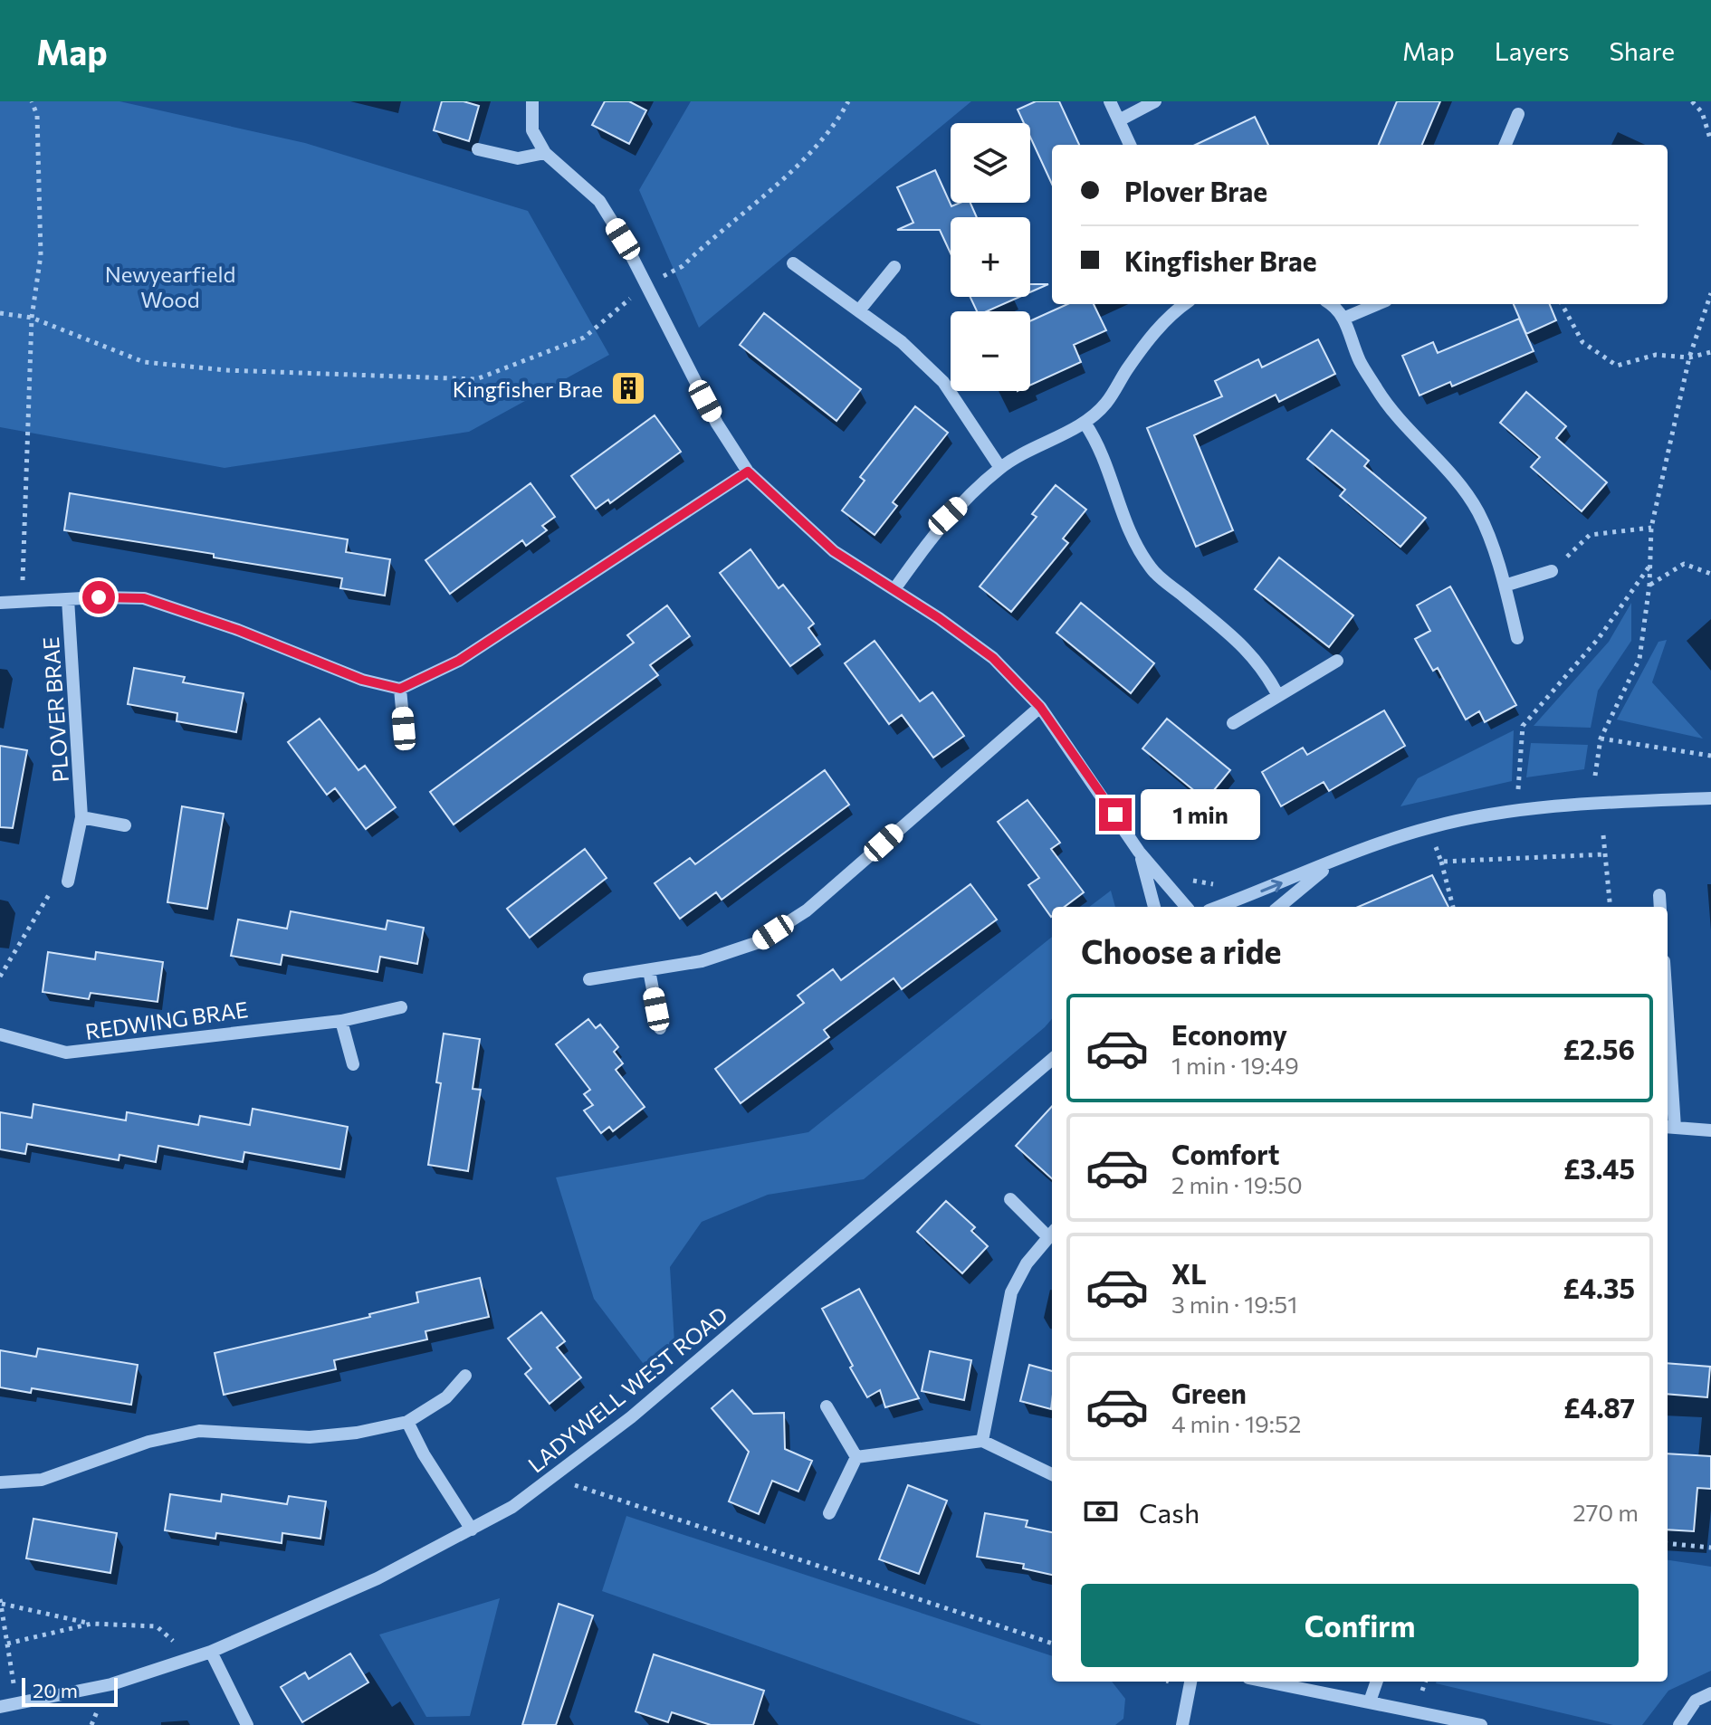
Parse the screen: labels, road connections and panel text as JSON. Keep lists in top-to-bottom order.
{
  "streets": {
    "street": ["PLOVER BRAE", "REDWING BRAE", "LADYWELL WEST ROAD"]
  },
  "parks": ["Newyearfield Wood"],
  "places": {
    "building": ["Kingfisher Brae"]
  },
  "scale_bar": "20 m",
  "page": {
    "header": "Map",
    "nav": ["Map", "Layers", "Share"],
    "map_buttons": ["+", "−"],
    "banner": ["Plover Brae", "Kingfisher Brae"],
    "bubble": "1 min",
    "heading": "Choose a ride",
    "list": [
      {
        "name": "Economy",
        "note": "1 min · 19:49",
        "value": "£2.56"
      },
      {
        "name": "Comfort",
        "note": "2 min · 19:50",
        "value": "£3.45"
      },
      {
        "name": "XL",
        "note": "3 min · 19:51",
        "value": "£4.35"
      },
      {
        "name": "Green",
        "note": "4 min · 19:52",
        "value": "£4.87"
      }
    ],
    "pay": ["Cash", "270 m"],
    "buttons": "Confirm",
    "scale": "20 m"
  }
}
